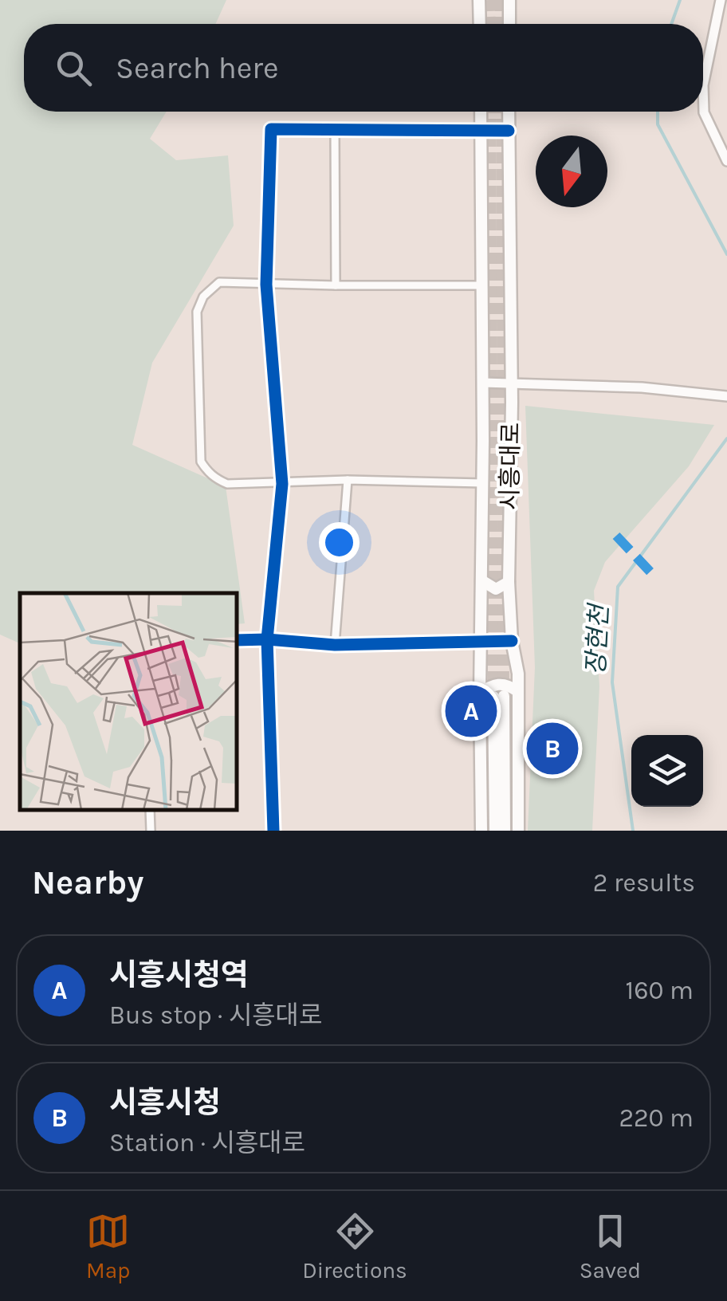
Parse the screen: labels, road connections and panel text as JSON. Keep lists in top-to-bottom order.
{
  "streets": {
    "main road": ["시흥대로"]
  },
  "water": ["장현천"],
  "north": "bottom",
  "page": {
    "search": "Search here",
    "pins": ["A", "B"],
    "heading": ["Nearby", "2 results"],
    "list": [
      {
        "mark": "A",
        "name": "시흥시청역",
        "note": "Bus stop · 시흥대로",
        "value": "160 m"
      },
      {
        "mark": "B",
        "name": "시흥시청",
        "note": "Station · 시흥대로",
        "value": "220 m"
      }
    ],
    "nav": ["Map", "Directions", "Saved"]
  }
}
